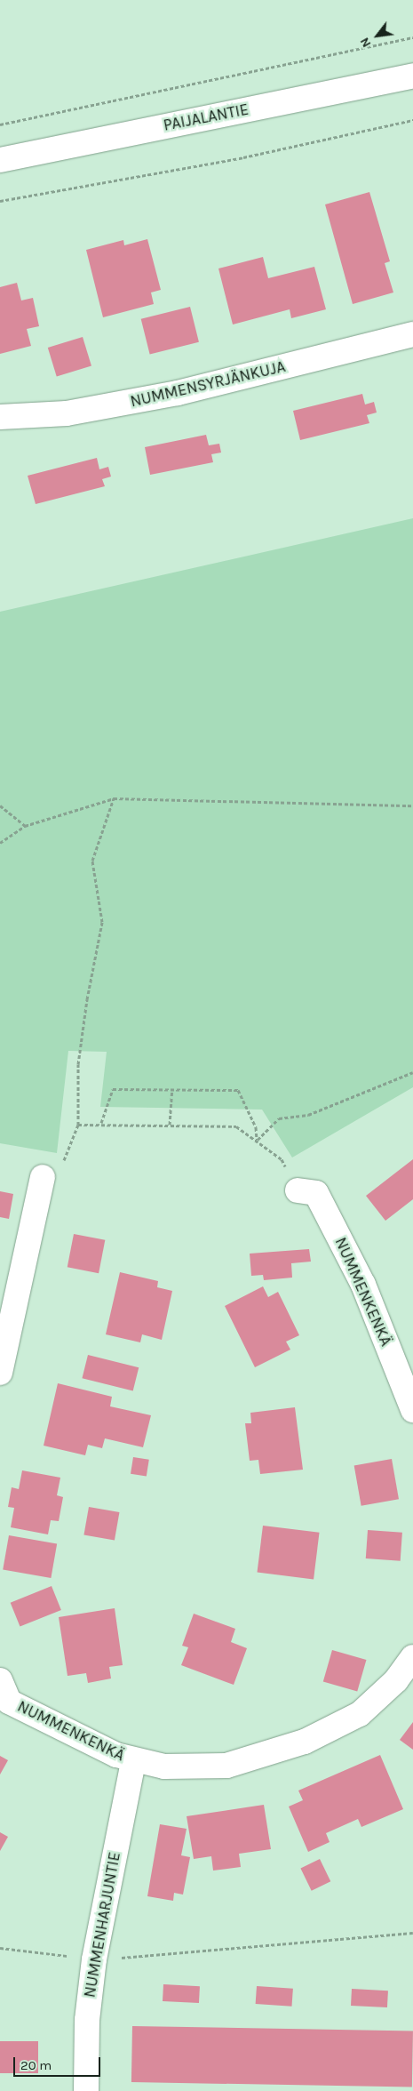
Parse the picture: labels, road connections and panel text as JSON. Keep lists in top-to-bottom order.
{
  "streets": {
    "street": [
      "PAIJALANTIE",
      "NUMMENSYRJÄNKUJA",
      "NUMMENKENKÄ",
      "NUMMENHARJUNTIE"
    ]
  },
  "crossings": [
    ["NUMMENKENKÄ", "NUMMENHARJUNTIE"]
  ],
  "scale_bar": "20 m",
  "north": "bottom left"
}
